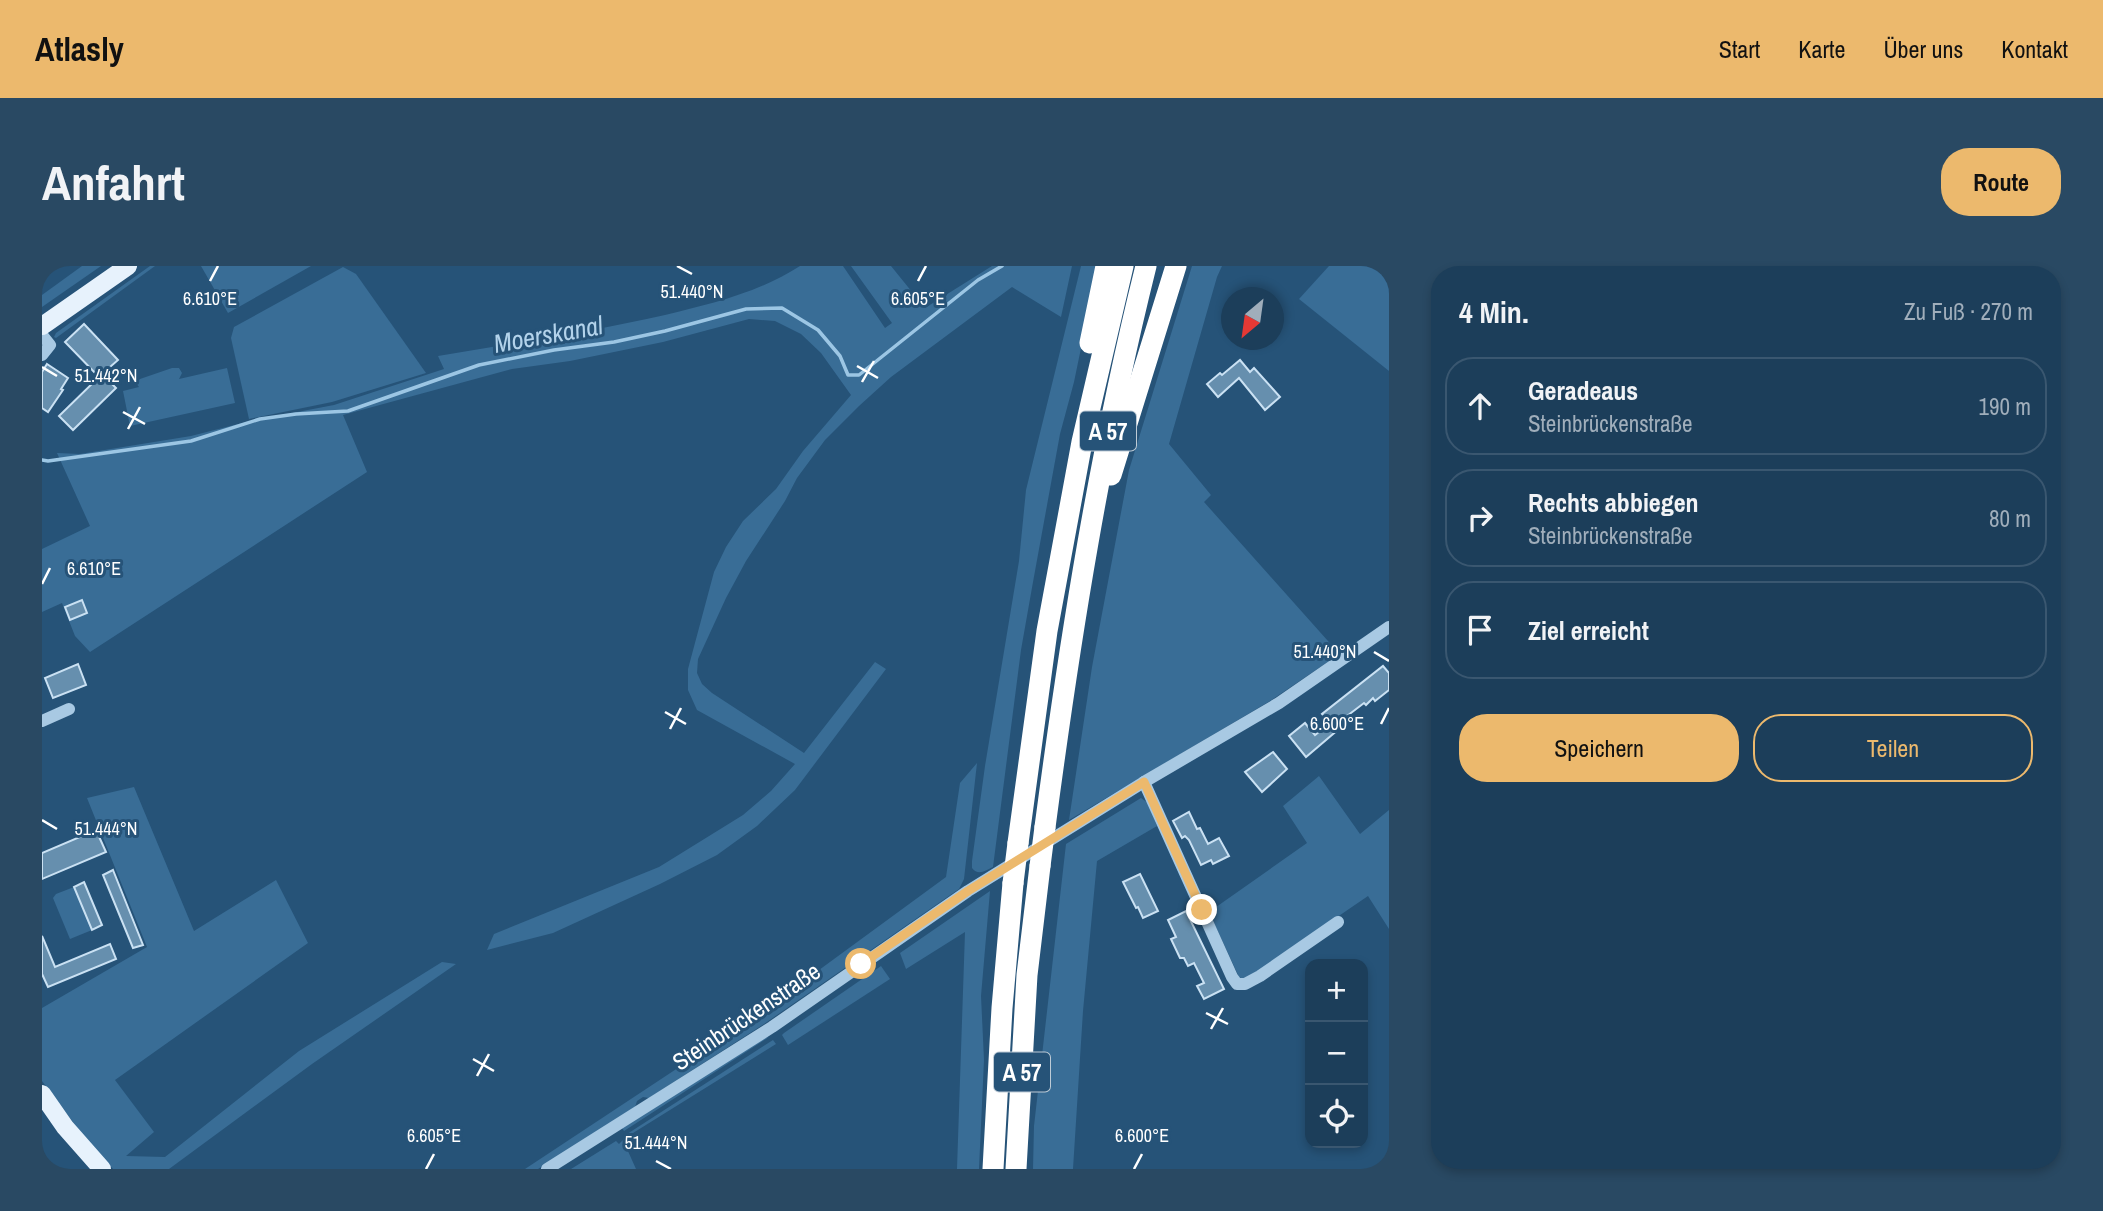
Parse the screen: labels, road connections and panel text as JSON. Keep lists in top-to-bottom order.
{
  "streets": {
    "highway": ["A 57"],
    "street": ["Steinbrückenstraße"]
  },
  "water": ["Moerskanal"],
  "north": "bottom left",
  "page": {
    "header": "Atlasly",
    "nav": [
      "Start",
      "Karte",
      "Über uns",
      "Kontakt"
    ],
    "buttons": [
      "Route",
      ["Speichern", "Teilen"]
    ],
    "title": "Anfahrt",
    "heading": ["4 Min.", "Zu Fuß · 270 m"],
    "list": [
      ["Geradeaus", "Steinbrückenstraße", "190 m"],
      ["Rechts abbiegen", "Steinbrückenstraße", "80 m"],
      "Ziel erreicht"
    ],
    "map_buttons": ["+", "−"]
  },
  "coordinates": [
    "51.440°N",
    "6.610°E",
    "6.605°E",
    "51.442°N",
    "6.600°E",
    "51.444°N"
  ]
}
